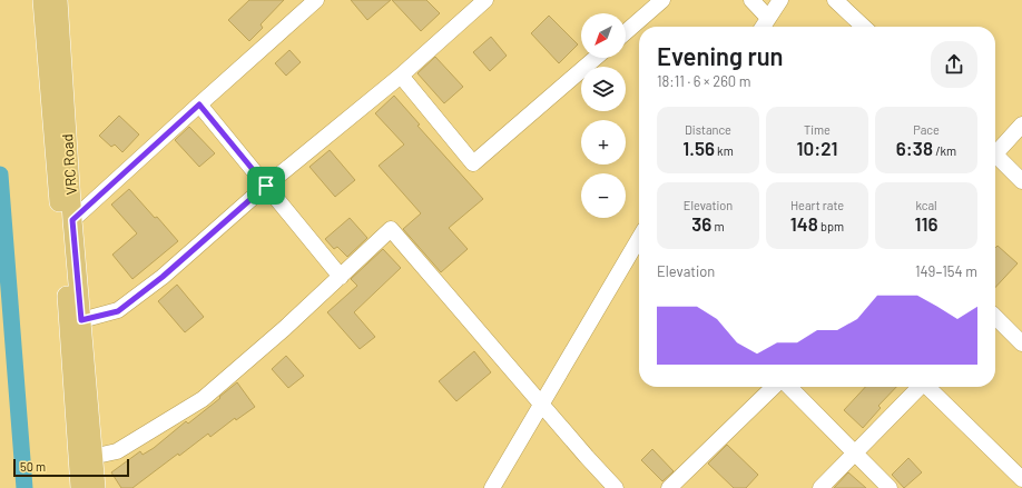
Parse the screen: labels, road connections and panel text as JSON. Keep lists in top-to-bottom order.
{
  "streets": {
    "main road": ["VRC Road"]
  },
  "scale_bar": "50 m",
  "north": "bottom left",
  "page": {
    "map_buttons": ["+", "−"],
    "heading": ["Evening run", "18:11 · 6 × 260 m"],
    "stats": [
      ["Distance", "1.56 km"],
      ["Time", "10:21"],
      ["Pace", "6:38 /km"],
      ["Elevation", "36 m"],
      ["Heart rate", "148 bpm"],
      ["kcal", "116"]
    ],
    "chart": ["Elevation", "149–154 m"],
    "scale": "50 m"
  }
}
